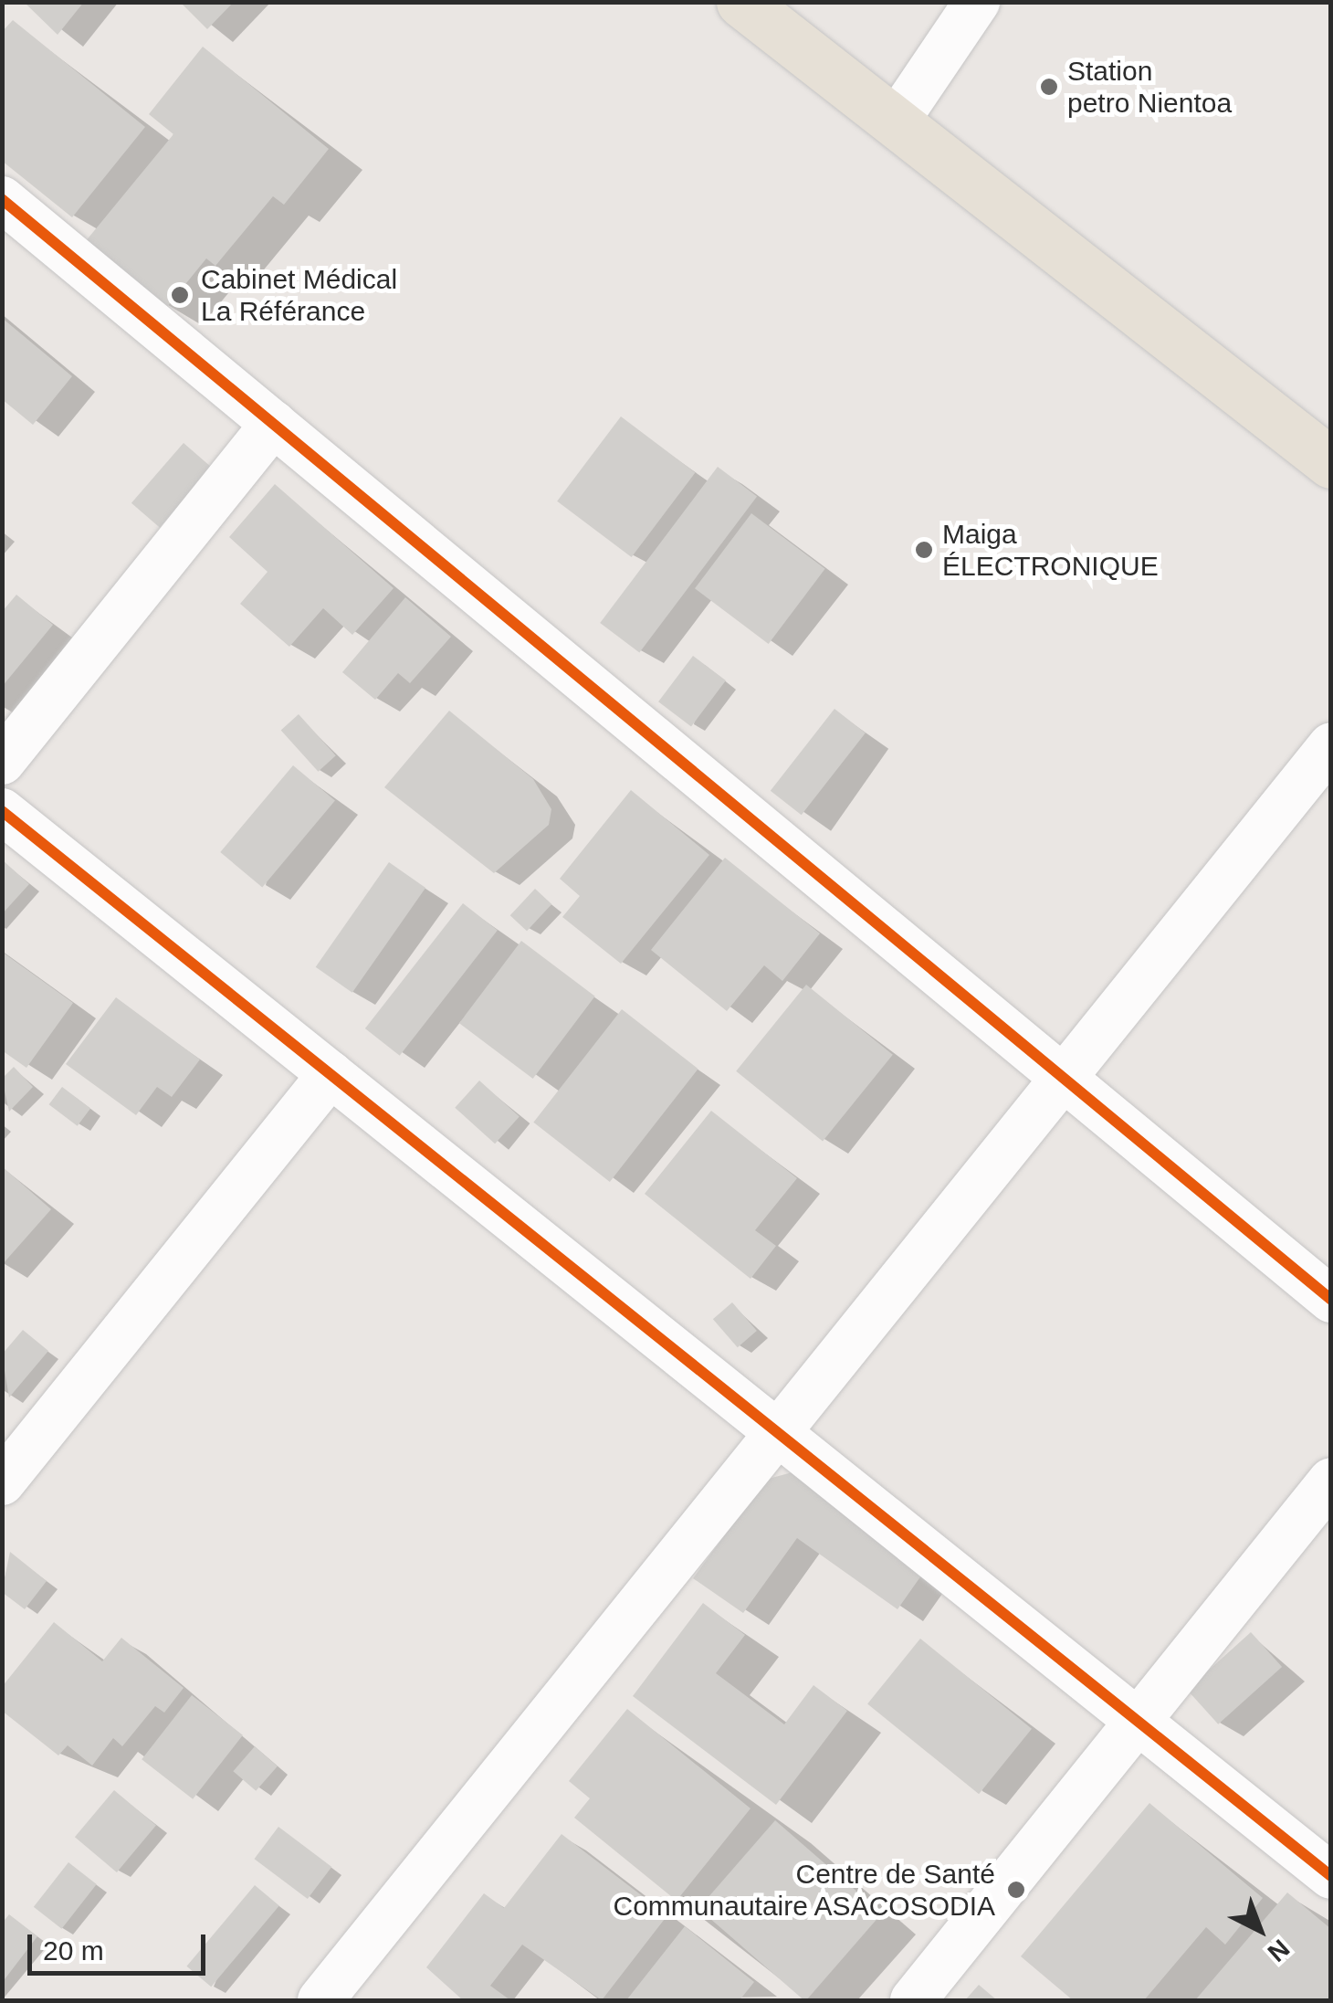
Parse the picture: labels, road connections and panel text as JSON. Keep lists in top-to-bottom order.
{
  "places": [
    "Station petro Nientoa",
    "Cabinet Médical La Référance",
    "Maiga ÉLECTRONIQUE",
    "Centre de Santé Communautaire ASACOSODIA"
  ],
  "scale_bar": "20 m",
  "north": "bottom right"
}
